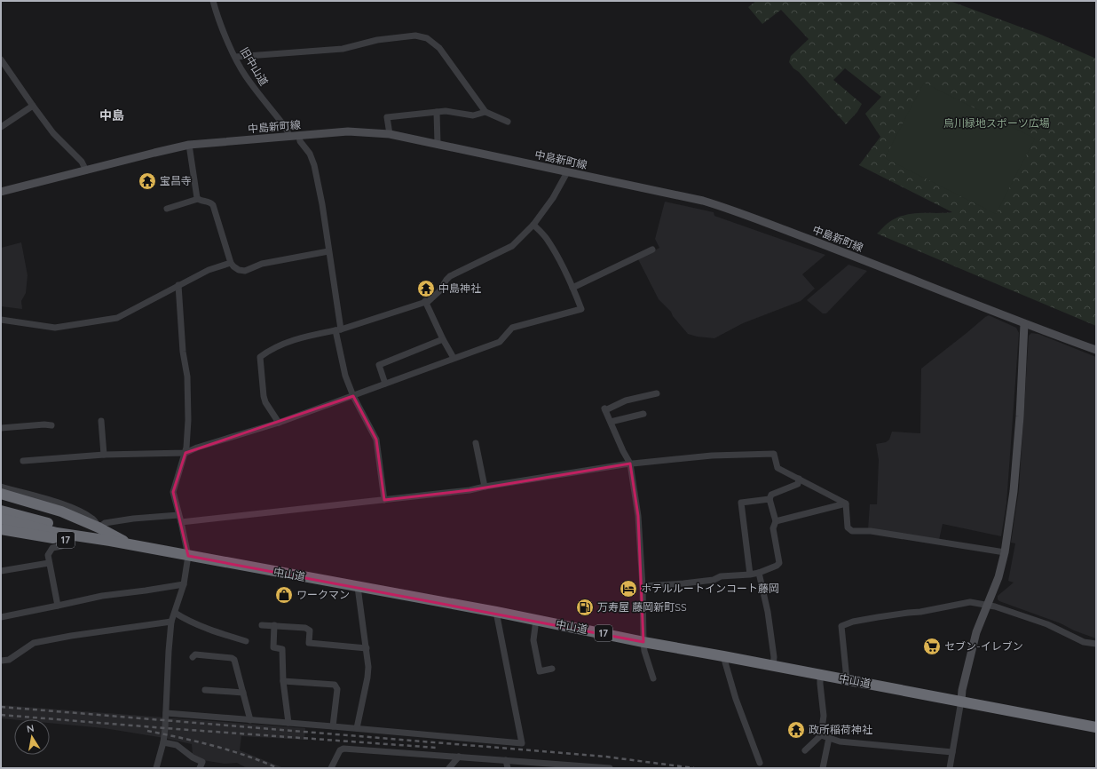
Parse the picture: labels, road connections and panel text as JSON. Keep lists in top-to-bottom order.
{
  "streets": {
    "highway": ["17", "中山道"],
    "main road": ["中島新町線"],
    "street": ["旧中山道"]
  },
  "crossings": [
    ["旧中山道", "中島新町線"],
    ["17", "中山道"]
  ],
  "districts": ["中島"],
  "parks": ["烏川緑地スポーツ広場"],
  "places": {
    "temple": ["宝昌寺", "中島神社", "政所稲荷神社"],
    "hotel": ["ホテルルートインコート藤岡"],
    "shop": ["ワークマン"],
    "fuel station": ["万寿屋 藤岡新町SS"],
    "supermarket": ["セブン-イレブン"]
  },
  "north": "top"
}
